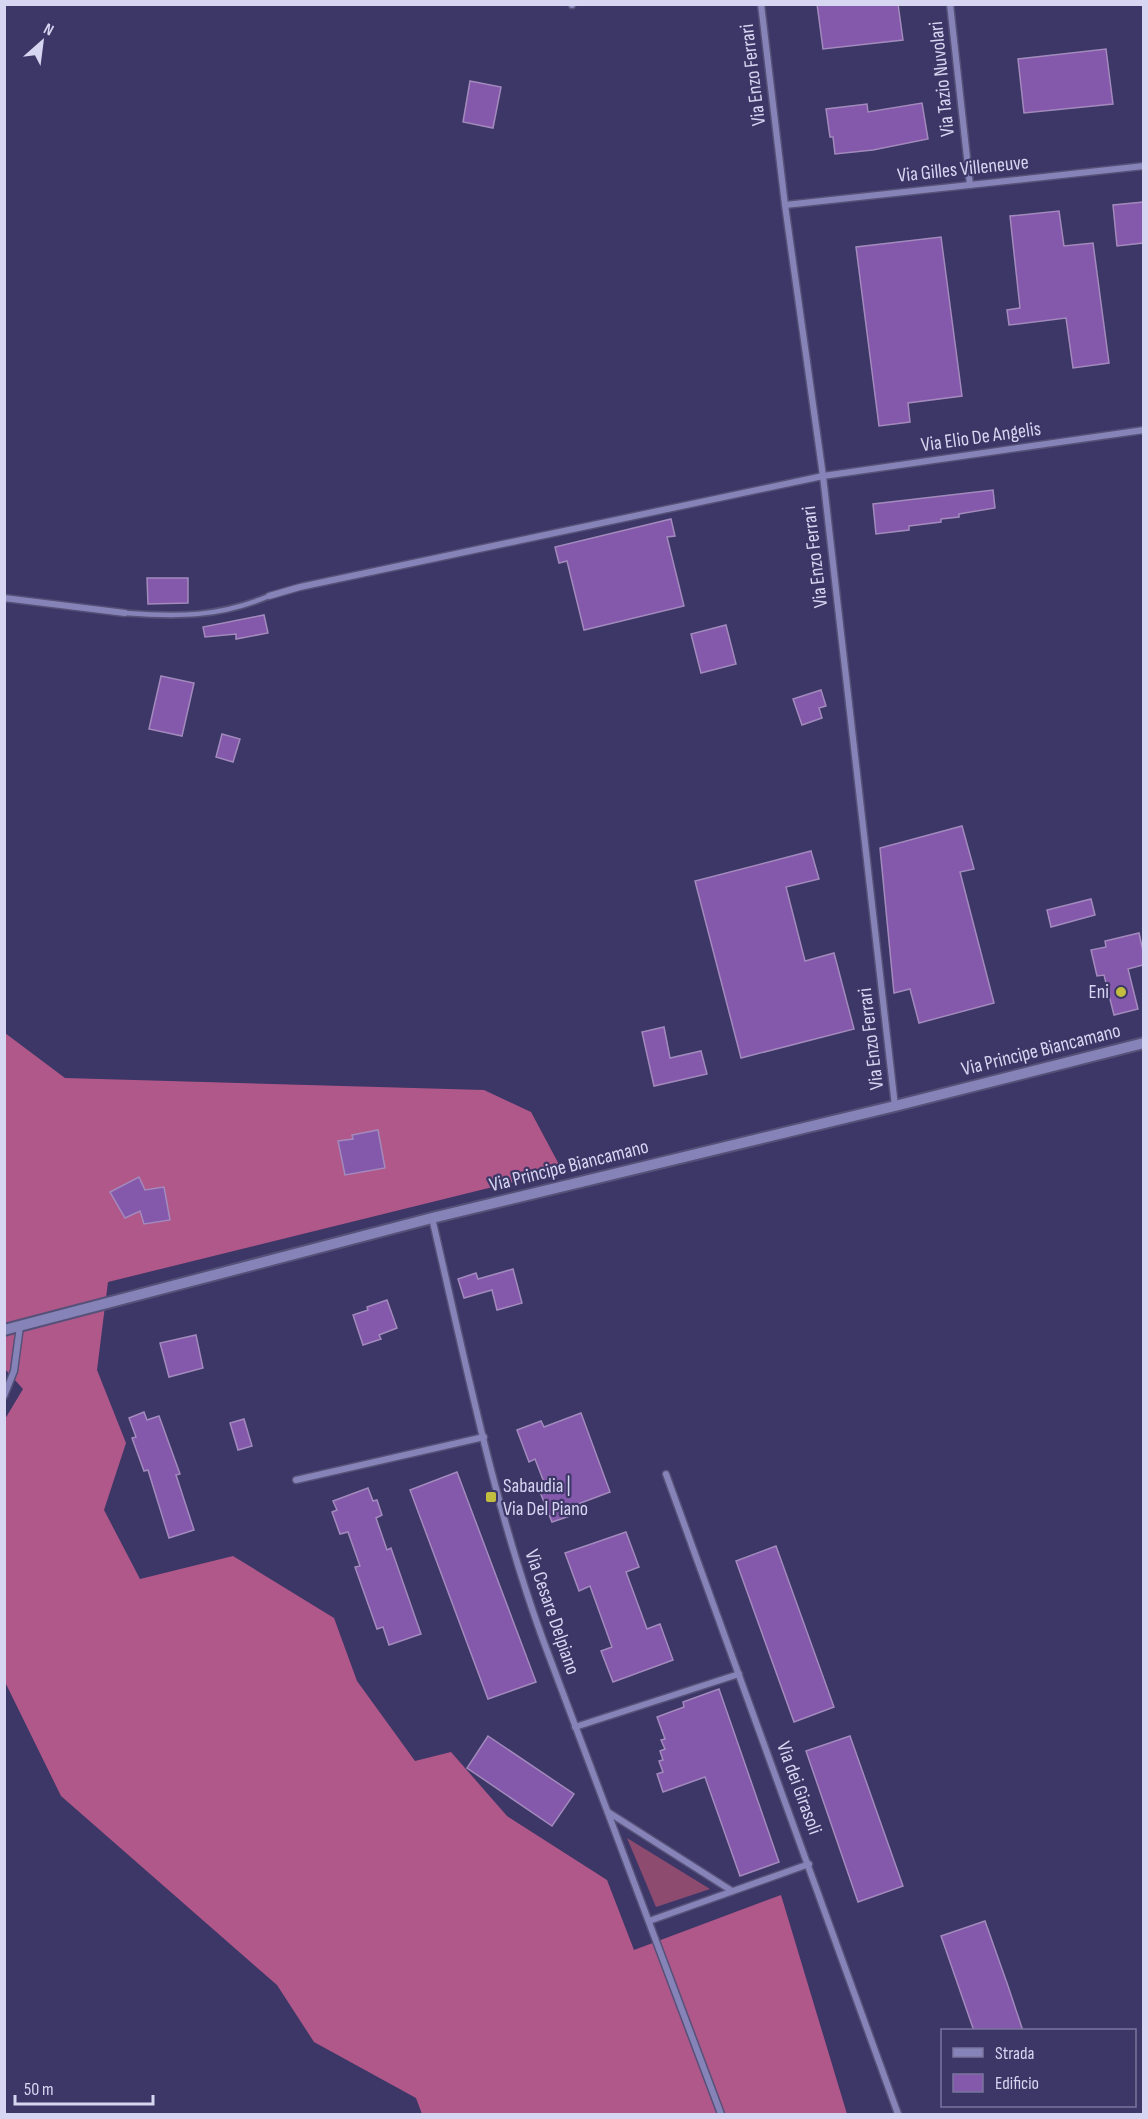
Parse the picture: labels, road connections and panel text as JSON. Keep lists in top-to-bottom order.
{
  "streets": {
    "street": [
      "Via Enzo Ferrari",
      "Via Tazio Nuvolari",
      "Via Gilles Villeneuve",
      "Via Elio De Angelis",
      "Via Principe Biancamano",
      "Via Cesare Delpiano",
      "Via dei Girasoli"
    ]
  },
  "crossings": [
    ["Via Enzo Ferrari", "Via Gilles Villeneuve"],
    ["Via Enzo Ferrari", "Via Elio De Angelis"],
    ["Via Enzo Ferrari", "Via Principe Biancamano"],
    ["Via Tazio Nuvolari", "Via Gilles Villeneuve"],
    ["Via Principe Biancamano", "Via Cesare Delpiano"]
  ],
  "places": {
    "other": ["Eni"],
    "transit": ["Sabaudia | Via Del Piano"]
  },
  "legend": ["Strada", "Edificio"],
  "scale_bar": "50 m",
  "north": "top right"
}
